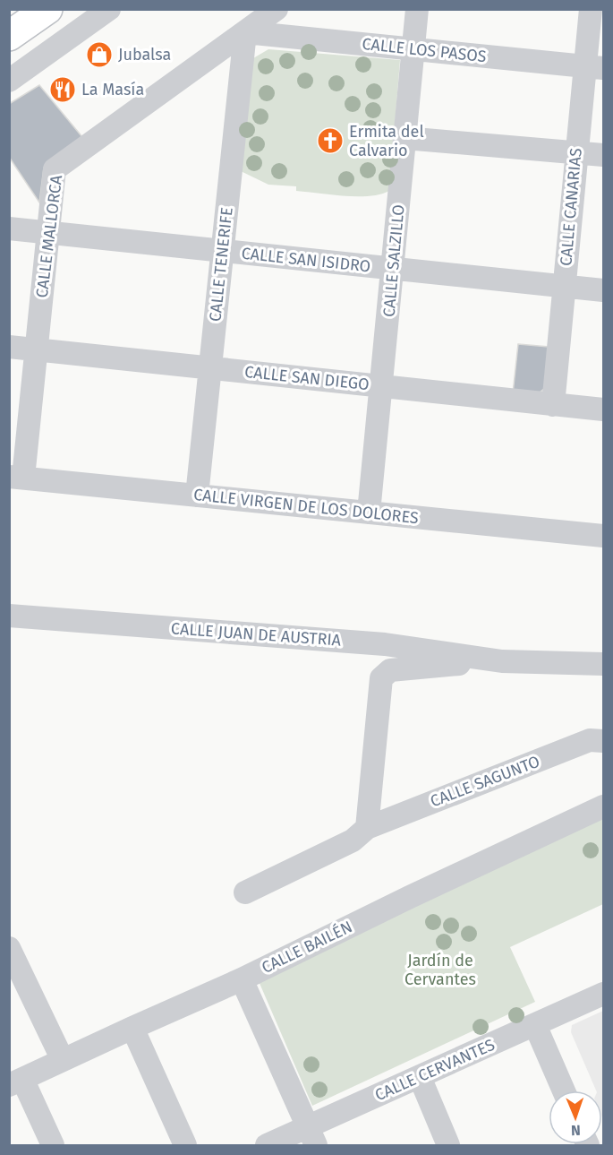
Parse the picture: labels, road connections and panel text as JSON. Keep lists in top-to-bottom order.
{
  "streets": {
    "street": [
      "CALLE LOS PASOS",
      "CALLE CANARIAS",
      "CALLE MALLORCA",
      "CALLE SAN ISIDRO",
      "CALLE SALZILLO",
      "CALLE TENERIFE",
      "CALLE SAN DIEGO",
      "CALLE VIRGEN DE LOS DOLORES",
      "CALLE JUAN DE AUSTRIA",
      "CALLE SAGUNTO",
      "CALLE BAILÉN",
      "CALLE CERVANTES"
    ]
  },
  "crossings": [
    ["CALLE LOS PASOS", "CALLE CANARIAS"],
    ["CALLE LOS PASOS", "CALLE MALLORCA"],
    ["CALLE LOS PASOS", "CALLE SALZILLO"],
    ["CALLE LOS PASOS", "CALLE TENERIFE"],
    ["CALLE CANARIAS", "CALLE SAN ISIDRO"],
    ["CALLE CANARIAS", "CALLE SAN DIEGO"],
    ["CALLE MALLORCA", "CALLE SAN ISIDRO"],
    ["CALLE MALLORCA", "CALLE TENERIFE"],
    ["CALLE MALLORCA", "CALLE SAN DIEGO"],
    ["CALLE MALLORCA", "CALLE VIRGEN DE LOS DOLORES"],
    ["CALLE SAN ISIDRO", "CALLE SALZILLO"],
    ["CALLE SAN ISIDRO", "CALLE TENERIFE"],
    ["CALLE SALZILLO", "CALLE SAN DIEGO"],
    ["CALLE SALZILLO", "CALLE VIRGEN DE LOS DOLORES"],
    ["CALLE TENERIFE", "CALLE SAN DIEGO"],
    ["CALLE TENERIFE", "CALLE VIRGEN DE LOS DOLORES"],
    ["CALLE JUAN DE AUSTRIA", "CALLE SAGUNTO"]
  ],
  "parks": ["Jardín de Cervantes"],
  "places": {
    "shop": ["Jubalsa"],
    "restaurant": ["La Masía"],
    "church": ["Ermita del Calvario"]
  },
  "north": "bottom"
}
